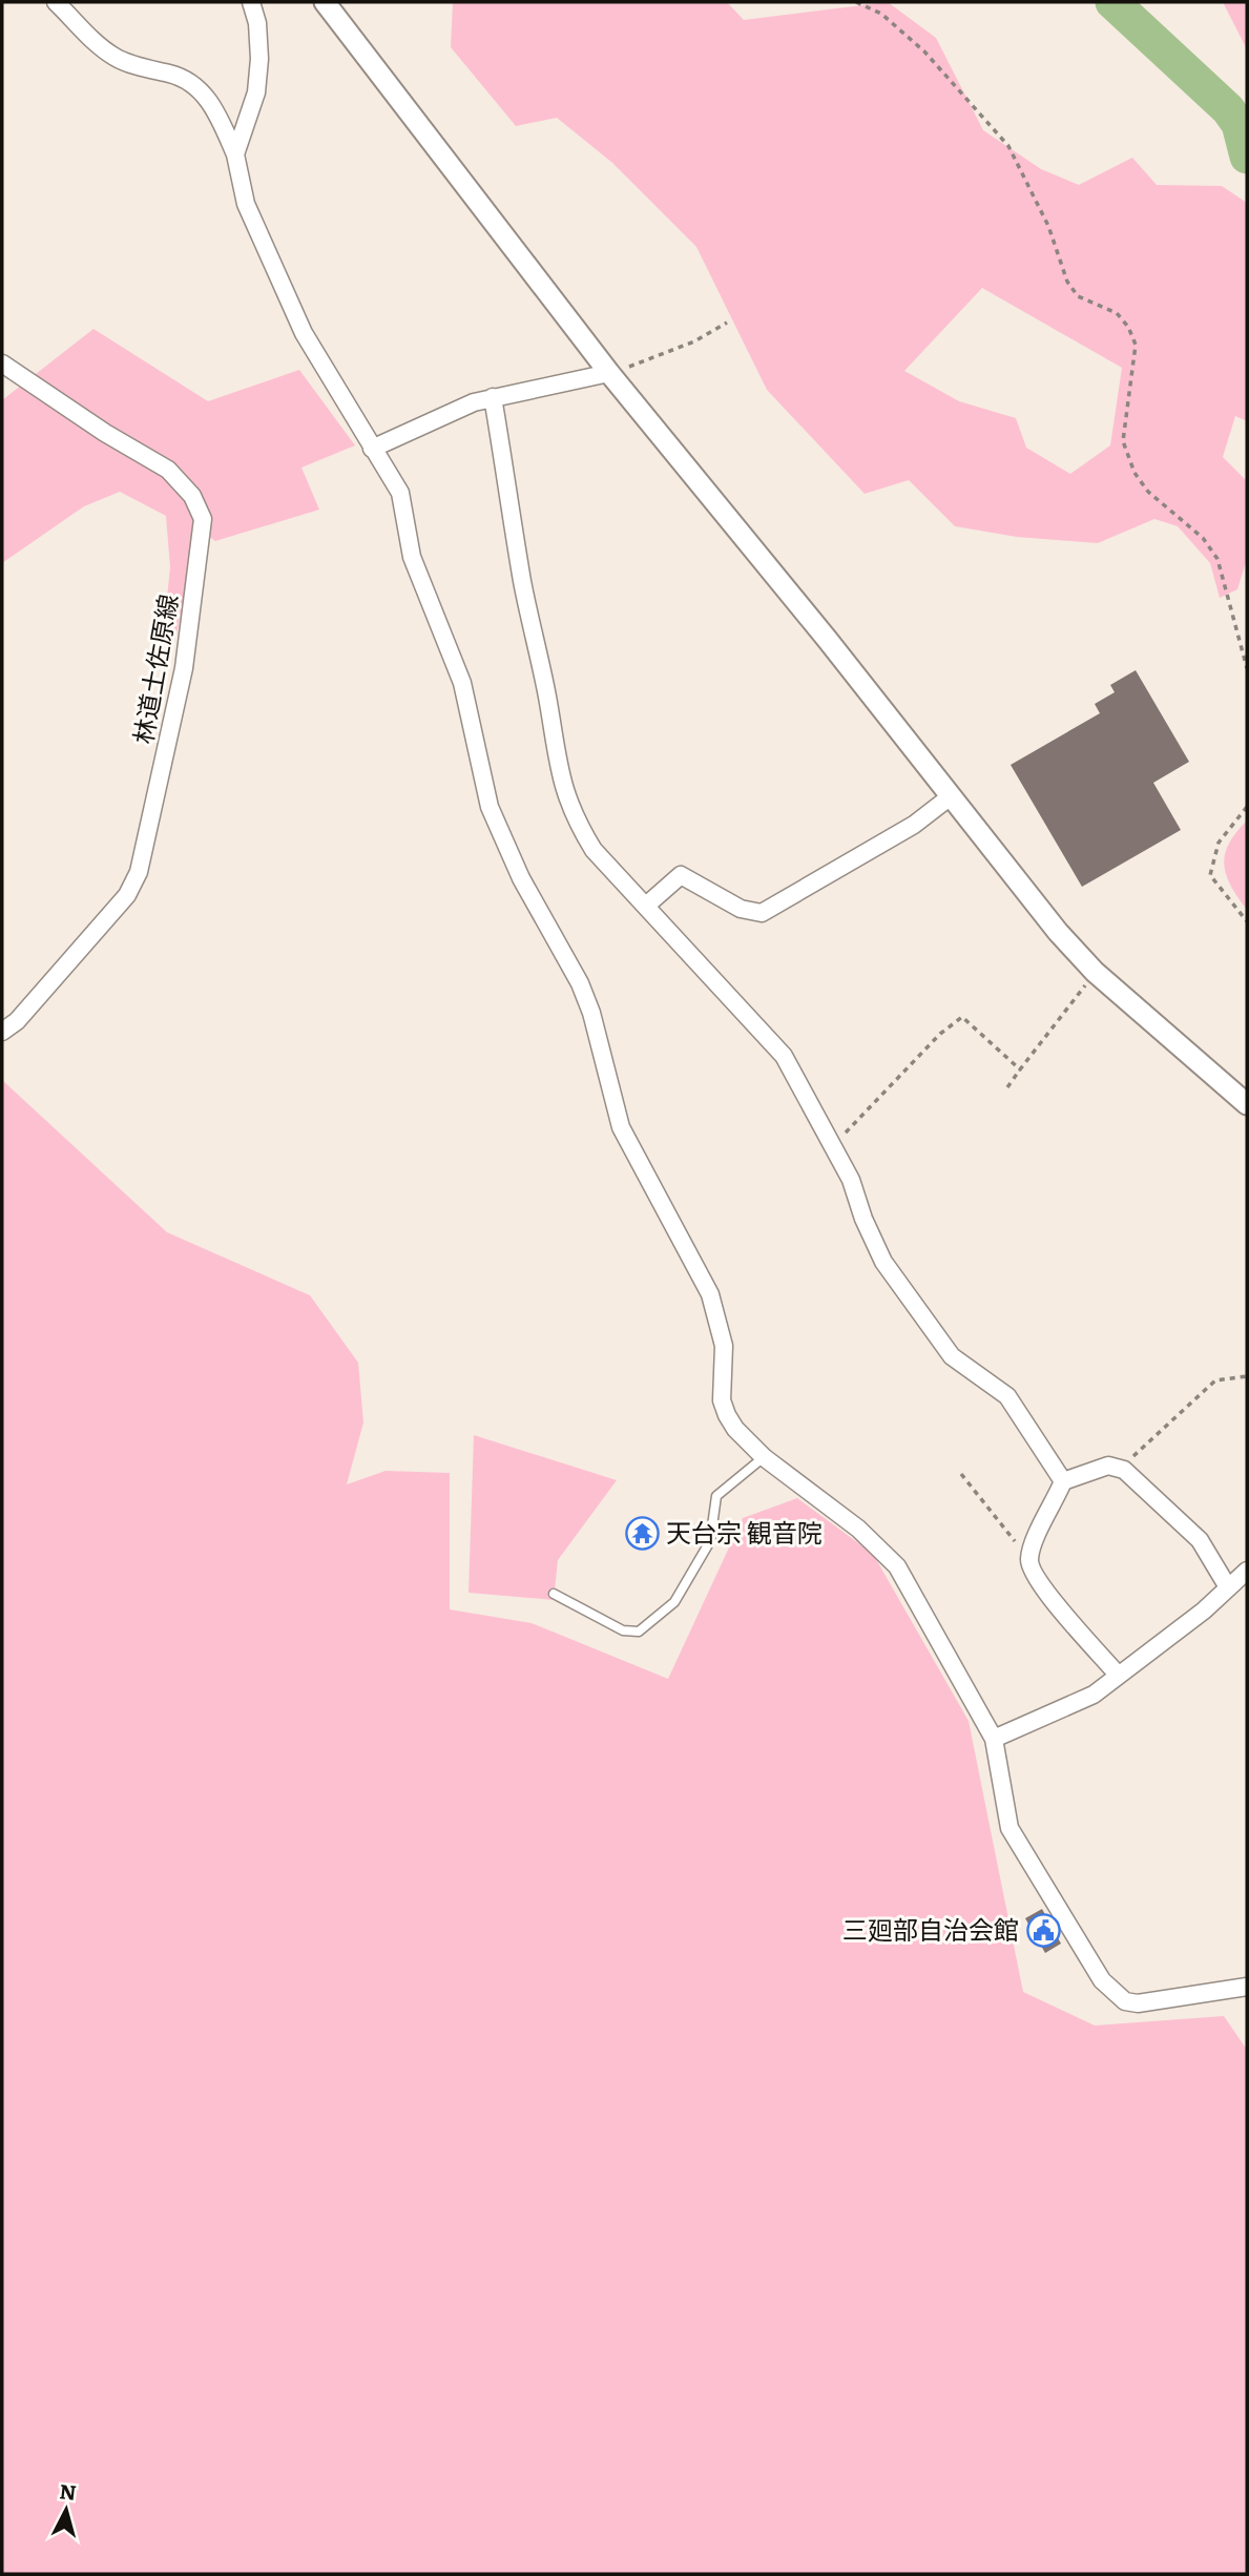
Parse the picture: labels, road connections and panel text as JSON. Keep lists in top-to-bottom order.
{
  "streets": {
    "street": ["林道土佐原線"]
  },
  "places": {
    "temple": ["天台宗 観音院"],
    "public building": ["三廻部自治会館"]
  },
  "north": "top"
}
